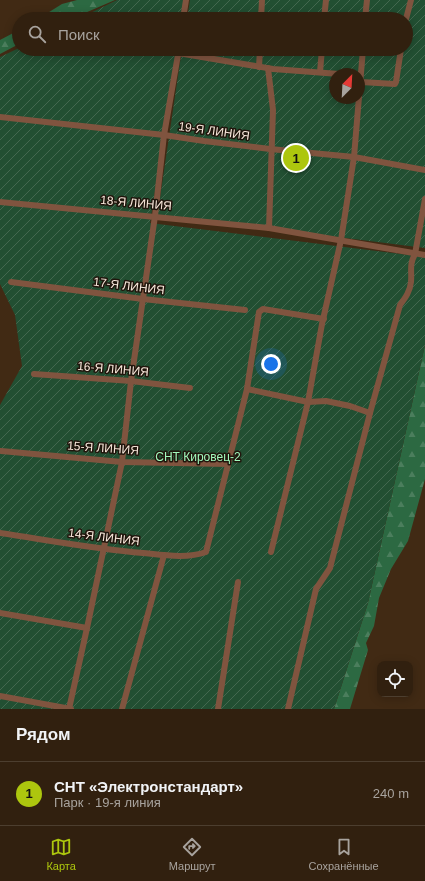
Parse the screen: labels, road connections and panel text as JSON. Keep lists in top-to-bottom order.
{
  "streets": {
    "street": [
      "19-Я ЛИНИЯ",
      "18-Я ЛИНИЯ",
      "17-Я ЛИНИЯ",
      "16-Я ЛИНИЯ",
      "15-Я ЛИНИЯ",
      "14-Я ЛИНИЯ"
    ]
  },
  "crossings": [
    ["15-Я ЛИНИЯ", "14-Я ЛИНИЯ"]
  ],
  "parks": ["СНТ Кировец-2"],
  "north": "top right",
  "page": {
    "search": "Поиск",
    "pins": "1",
    "heading": "Рядом",
    "list": [
      {
        "mark": "1",
        "name": "СНТ «Электронстандарт»",
        "note": "Парк · 19-я линия",
        "value": "240 m"
      }
    ],
    "nav": ["Карта", "Маршрут", "Сохранённые"]
  }
}
